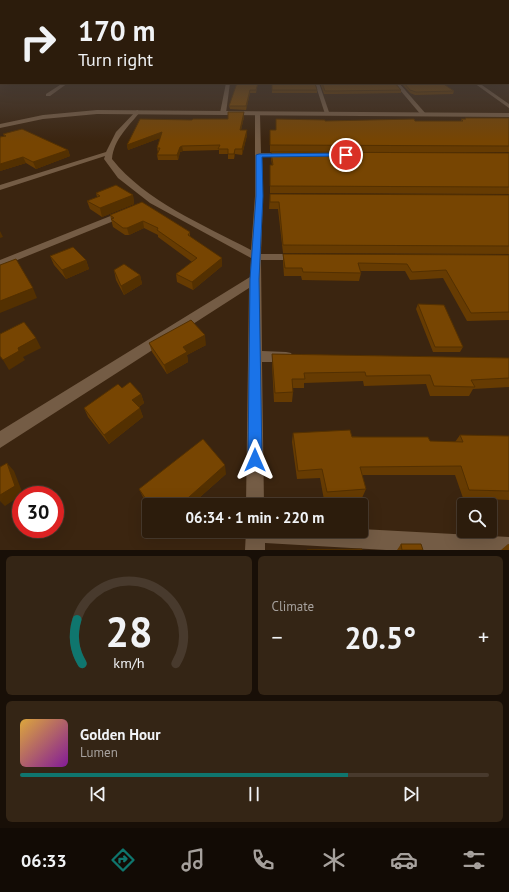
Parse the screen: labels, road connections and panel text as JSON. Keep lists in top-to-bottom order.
{
  "page": {
    "turn": ["170 m", "Turn right"],
    "limit": "30",
    "trip": "06:34 · 1 min · 220 m",
    "tile": "Climate",
    "heat": ["−", "20.5°", "+"],
    "song": ["Golden Hour", "Lumen"],
    "tabs": "06:33",
    "gauge": ["28", "km/h"]
  }
}
